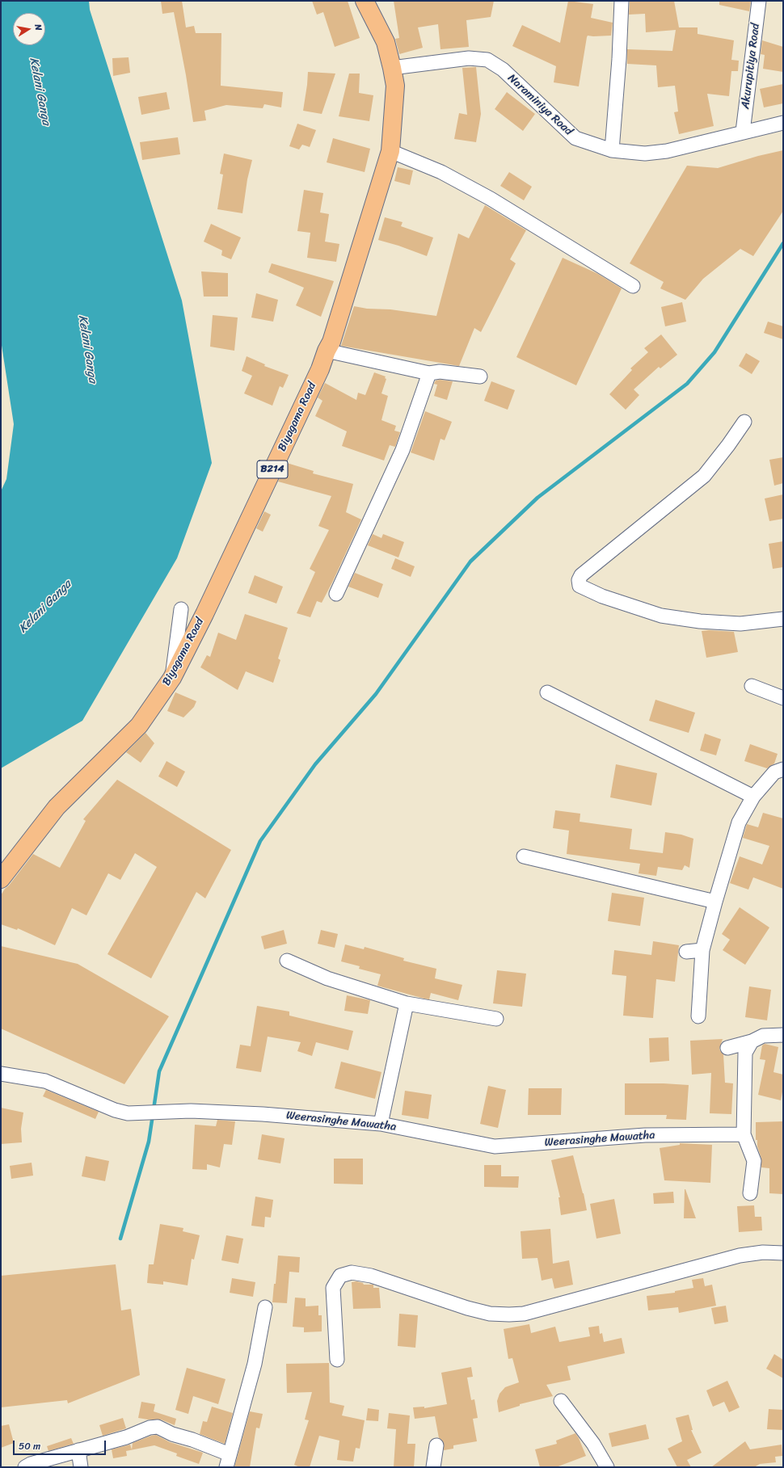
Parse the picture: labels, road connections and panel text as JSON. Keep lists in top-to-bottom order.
{
  "streets": {
    "main road": ["Biyagama Road", "B214"],
    "street": ["Akurupitiya Road", "Naraminiya Road", "Weerasinghe Mawatha"]
  },
  "crossings": [
    ["Akurupitiya Road", "Naraminiya Road"],
    ["Naraminiya Road", "Biyagama Road"]
  ],
  "water": ["Kelani Ganga"],
  "scale_bar": "50 m",
  "north": "right"
}
